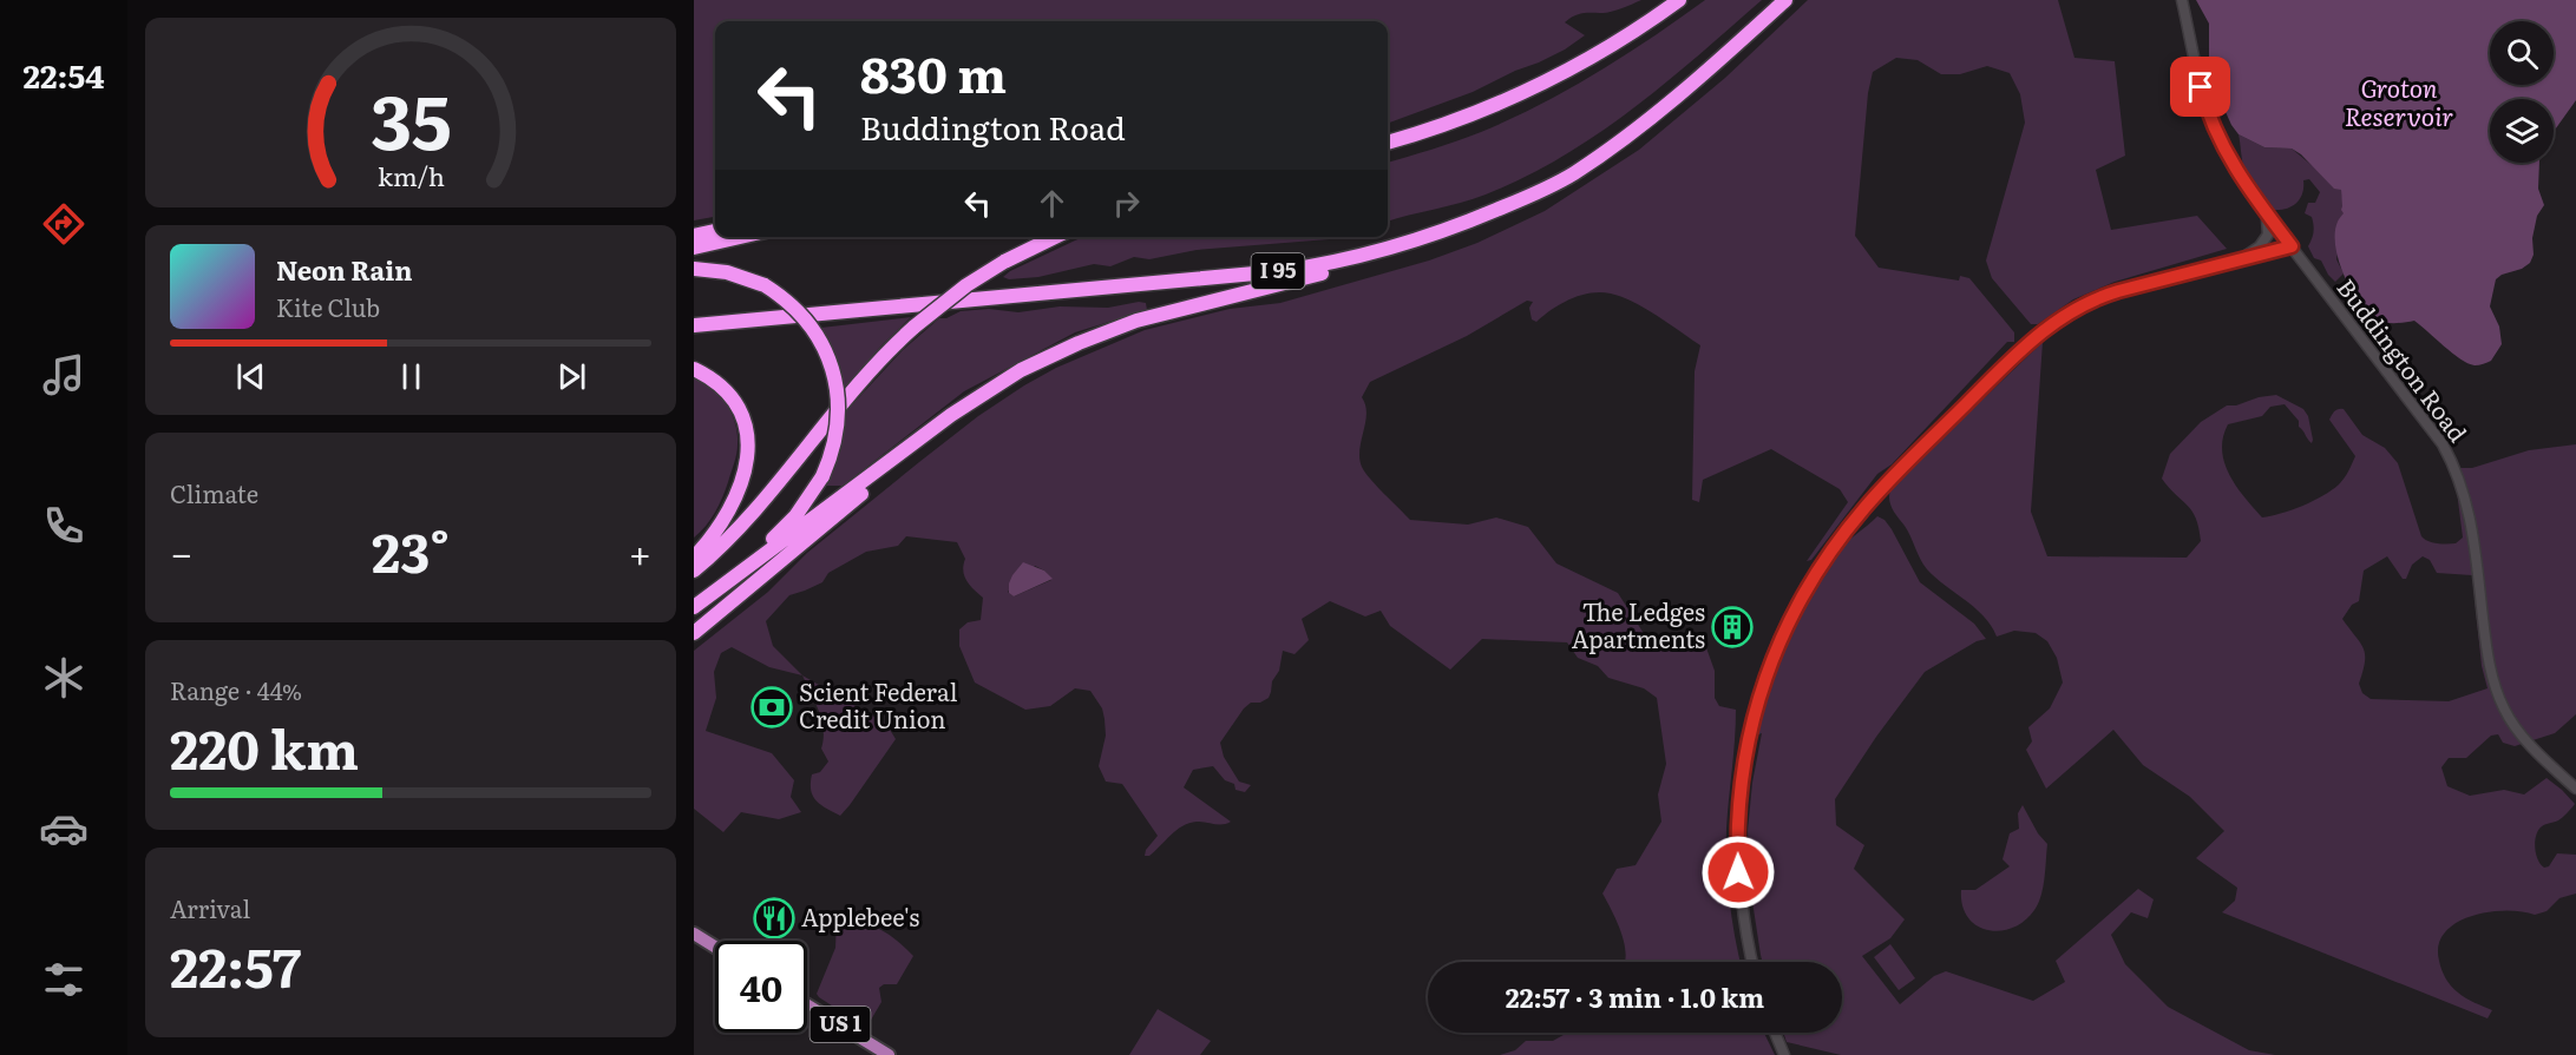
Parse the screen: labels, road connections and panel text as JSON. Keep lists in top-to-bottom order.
{
  "streets": {
    "highway": ["I 95"],
    "main road": ["US 1"],
    "street": ["Buddington Road"]
  },
  "water": ["Groton Reservoir"],
  "places": {
    "building": ["The Ledges Apartments"],
    "bank": ["Scient Federal Credit Union"],
    "restaurant": ["Applebee's"]
  },
  "page": {
    "tabs": "22:54",
    "turn": ["830 m", "Buddington Road"],
    "song": ["Neon Rain", "Kite Club"],
    "tile": [
      "Climate",
      ["Range · 44%", "220 km"],
      ["Arrival", "22:57"]
    ],
    "heat": ["−", "23°", "+"],
    "limit": "40",
    "trip": "22:57 · 3 min · 1.0 km",
    "gauge": ["35", "km/h"]
  }
}
